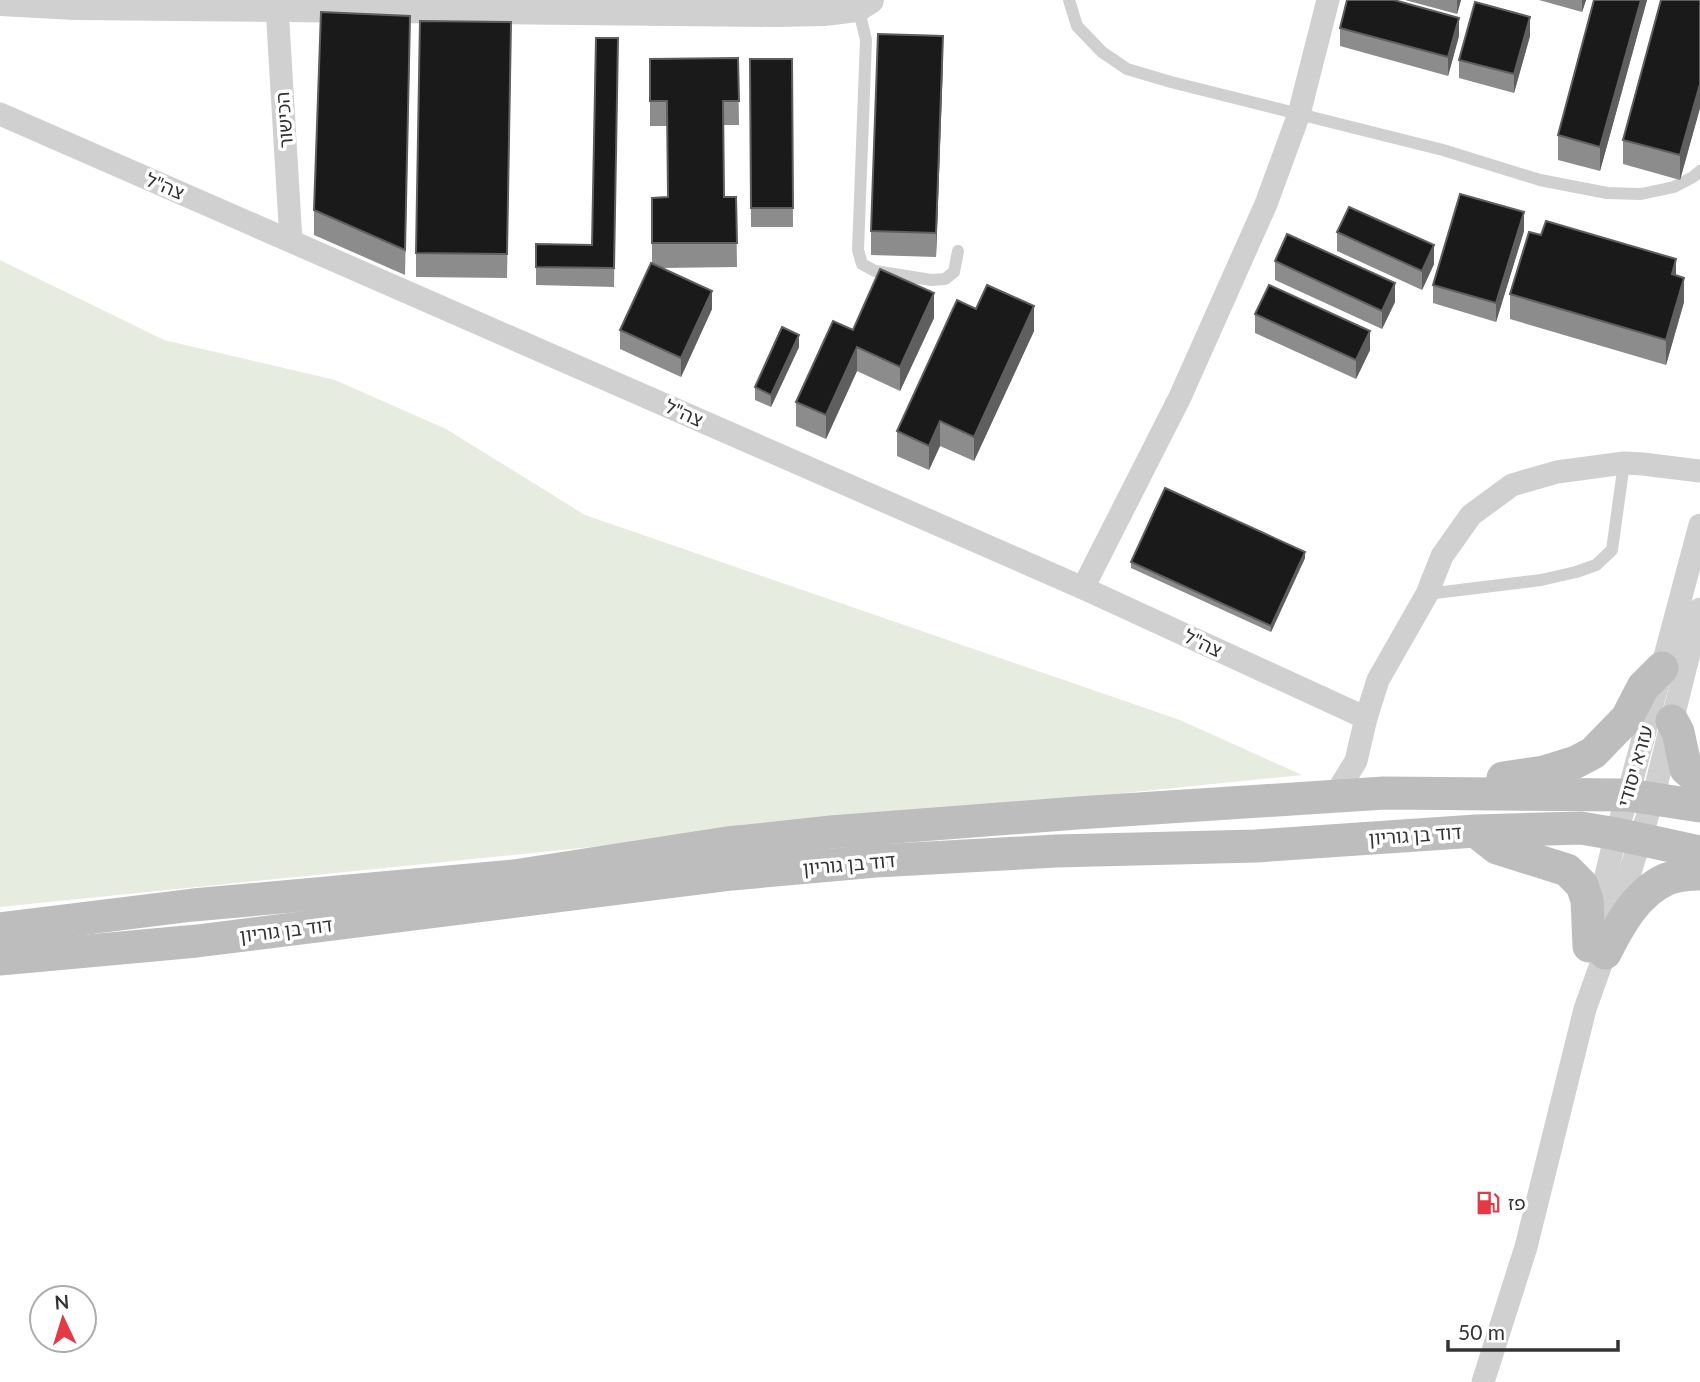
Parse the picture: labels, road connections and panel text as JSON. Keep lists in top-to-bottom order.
{
  "streets": {
    "main road": ["דוד בן גוריון"],
    "street": ["הכישור", "צה\"ל", "עזרא יסודי"]
  },
  "crossings": [
    ["הכישור", "צה\"ל"],
    ["עזרא יסודי", "דוד בן גוריון"]
  ],
  "places": {
    "fuel station": ["פז"]
  },
  "scale_bar": "50 m",
  "north": "top"
}
